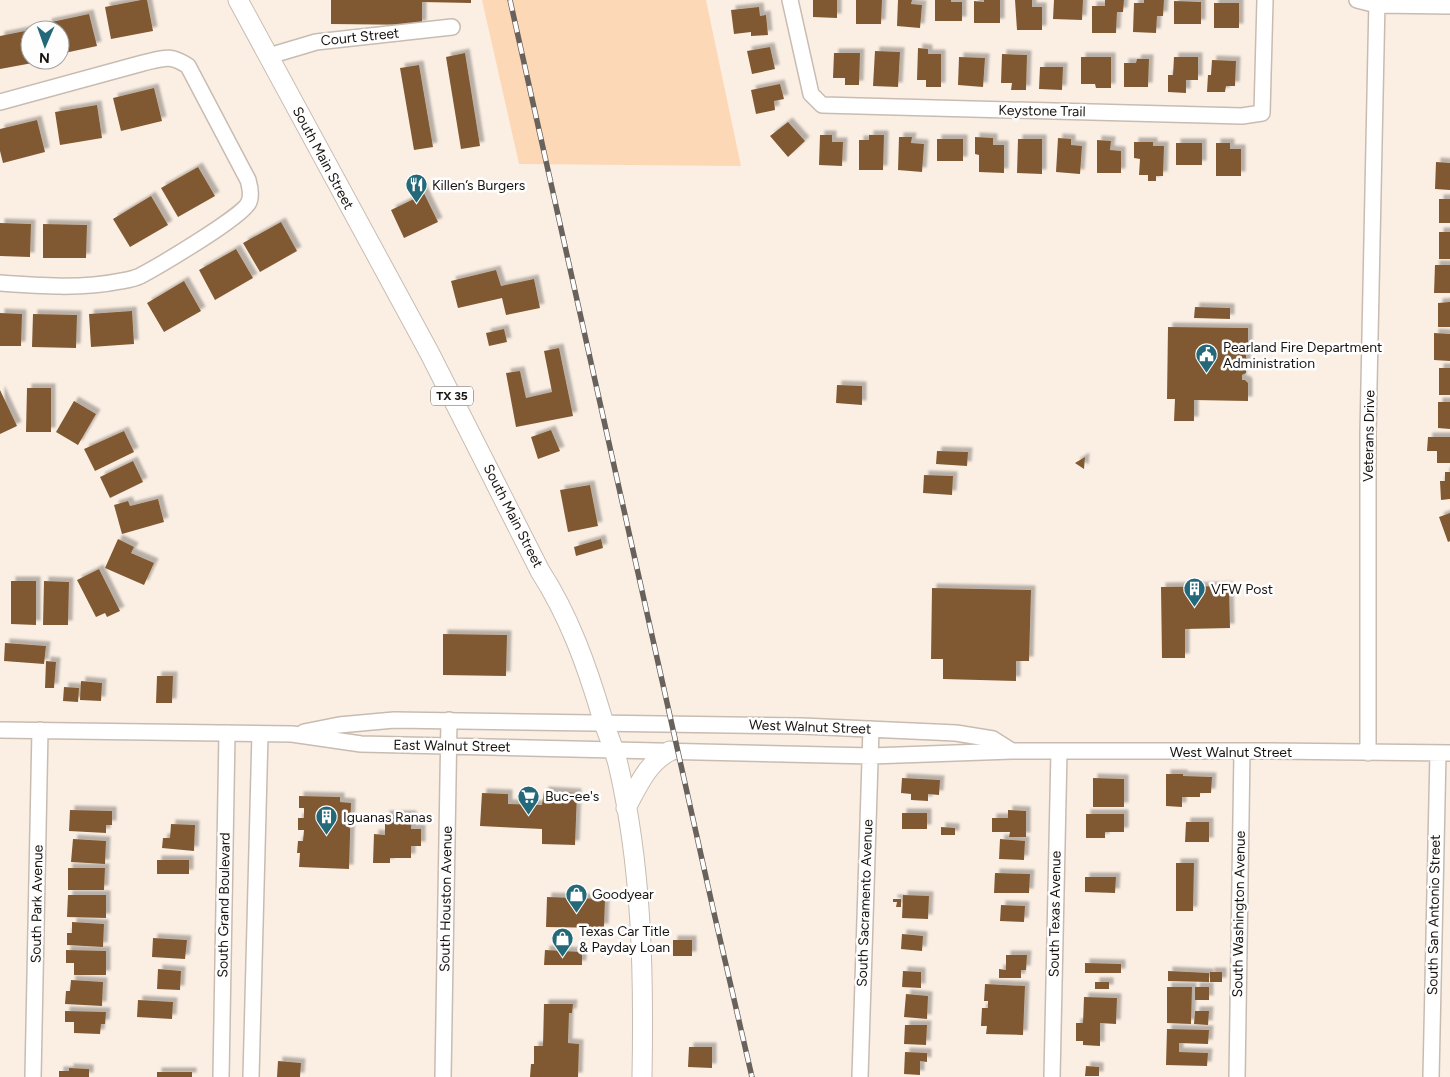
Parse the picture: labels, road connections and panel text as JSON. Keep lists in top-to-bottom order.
{
  "streets": {
    "main road": ["South Main Street", "TX 35"],
    "street": [
      "Court Street",
      "Keystone Trail",
      "Veterans Drive",
      "West Walnut Street",
      "East Walnut Street",
      "South Houston Avenue",
      "South Sacramento Avenue",
      "South Park Avenue",
      "South Grand Boulevard",
      "South Texas Avenue",
      "South Washington Avenue",
      "South San Antonio Street"
    ]
  },
  "crossings": [
    ["Court Street", "South Main Street"],
    ["South Main Street", "West Walnut Street"],
    ["South Main Street", "East Walnut Street"],
    ["Veterans Drive", "West Walnut Street"],
    ["West Walnut Street", "East Walnut Street"],
    ["West Walnut Street", "South Sacramento Avenue"],
    ["West Walnut Street", "South Texas Avenue"],
    ["West Walnut Street", "South Washington Avenue"],
    ["West Walnut Street", "South San Antonio Street"],
    ["East Walnut Street", "South Houston Avenue"],
    ["East Walnut Street", "South Park Avenue"],
    ["East Walnut Street", "South Grand Boulevard"]
  ],
  "places": {
    "restaurant": ["Killen’s Burgers"],
    "public building": ["Pearland Fire Department Administration"],
    "building": ["VFW Post", "Iguanas Ranas"],
    "supermarket": ["Buc-ee's"],
    "shop": ["Goodyear", "Texas Car Title & Payday Loan"]
  },
  "north": "bottom"
}
